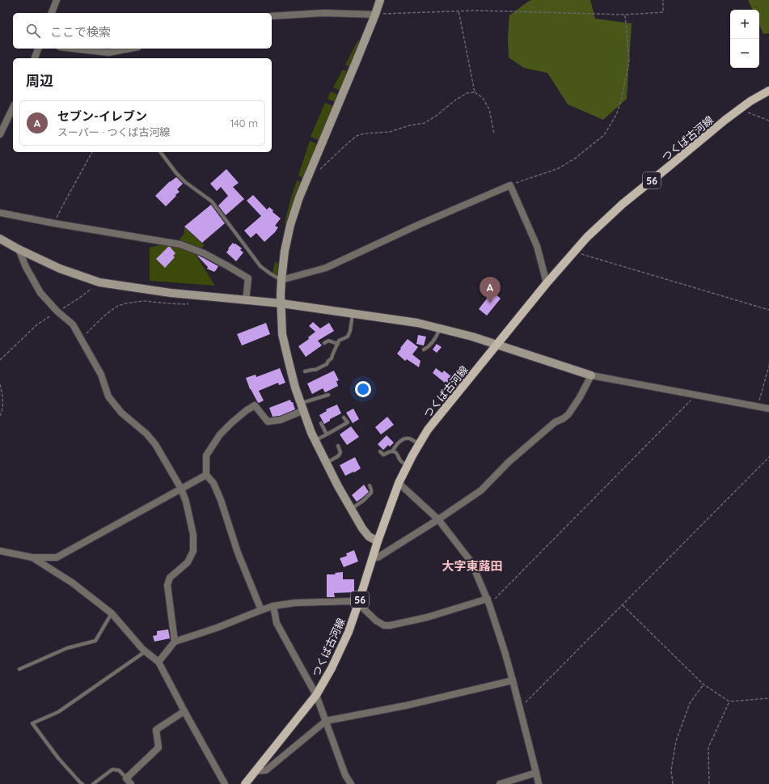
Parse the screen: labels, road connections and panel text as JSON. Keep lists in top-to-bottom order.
{
  "streets": {
    "main road": ["つくば古河線", "56"]
  },
  "districts": ["大字東蕗田"],
  "page": {
    "map_buttons": ["+", "−"],
    "search": "ここで検索",
    "heading": "周辺",
    "list": [
      {
        "mark": "A",
        "name": "セブン-イレブン",
        "note": "スーパー · つくば古河線",
        "value": "140 m"
      }
    ],
    "pins": "A"
  }
}
